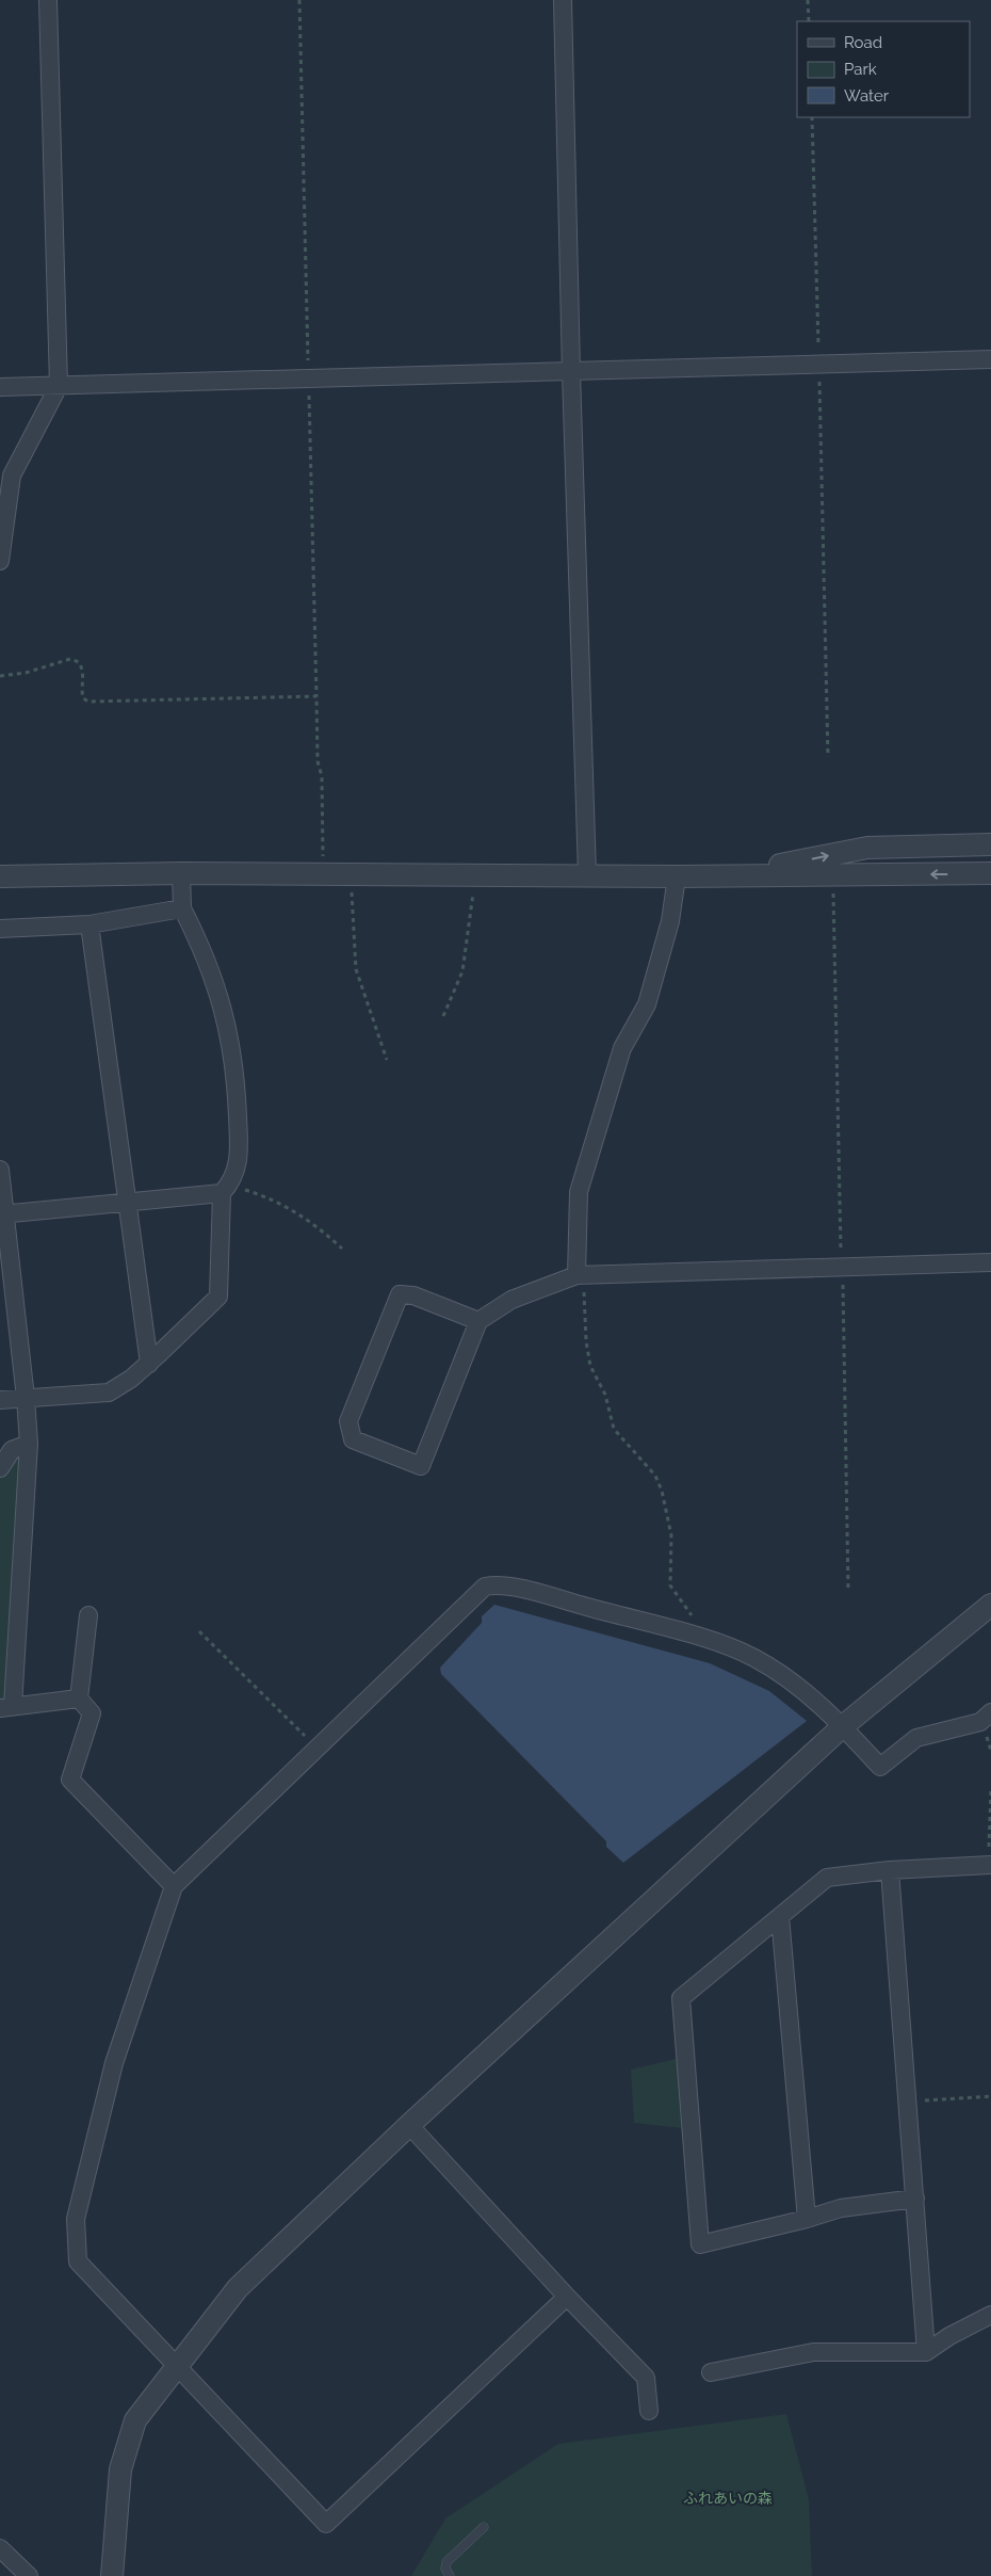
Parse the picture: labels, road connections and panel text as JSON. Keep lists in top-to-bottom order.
{
  "parks": ["ふれあいの森"],
  "legend": ["Road", "Park", "Water"]
}
